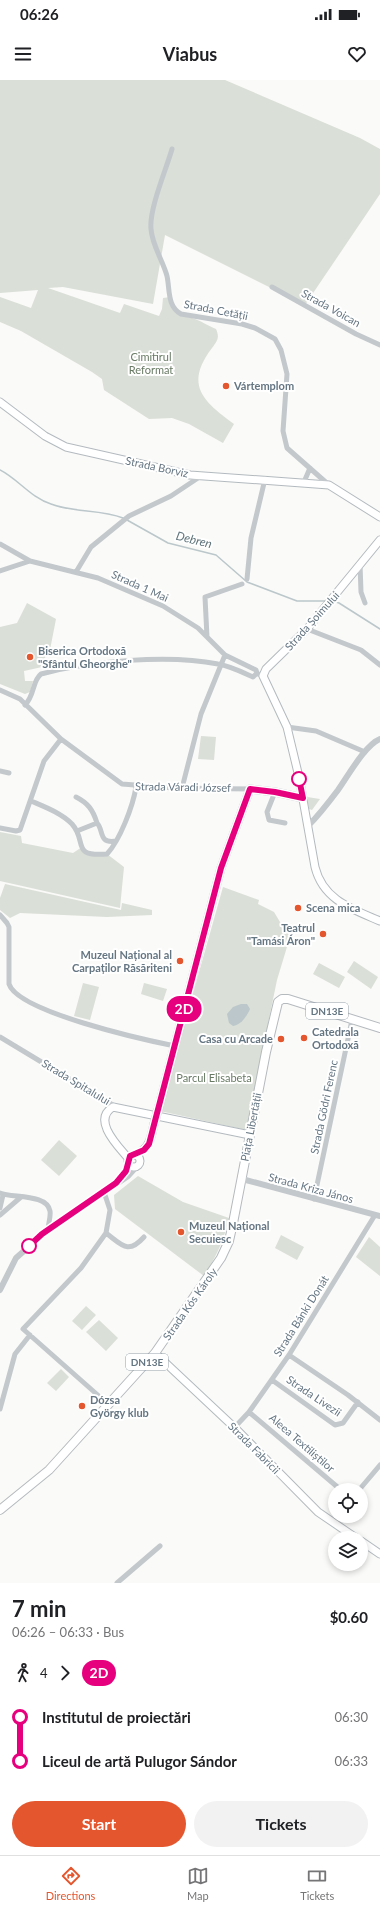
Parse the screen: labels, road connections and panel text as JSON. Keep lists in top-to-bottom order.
{
  "streets": {
    "main road": [
      "Strada Borviz",
      "Strada Șoimului",
      "Strada Váradi József",
      "DN13E",
      "Strada Spitalului",
      "Piața Libertății",
      "Strada Kós Károly",
      "Strada Fabricii"
    ],
    "street": [
      "Strada Voican",
      "Strada Cetății",
      "Strada 1 Mai",
      "Strada Gödri Ferenc",
      "Strada Kriza János",
      "Strada Bánki Donát",
      "Strada Livezii",
      "Aleea Textiliștilor"
    ]
  },
  "crossings": [
    ["Strada Cetății", "Strada Borviz"],
    ["Strada 1 Mai", "Strada Șoimului"],
    ["DN13E", "Strada Gödri Ferenc"],
    ["DN13E", "Piața Libertății"],
    ["Strada Spitalului", "Piața Libertății"],
    ["Strada Gödri Ferenc", "Piața Libertății"],
    ["Strada Gödri Ferenc", "Strada Kriza János"],
    ["Piața Libertății", "Strada Kriza János"],
    ["Piața Libertății", "Strada Kós Károly"],
    ["Strada Kriza János", "Strada Kós Károly"],
    ["Strada Kriza János", "Strada Bánki Donát"],
    ["Strada Kós Károly", "Strada Fabricii"],
    ["Strada Bánki Donát", "Strada Livezii"],
    ["Strada Bánki Donát", "Aleea Textiliștilor"],
    ["Strada Bánki Donát", "Strada Fabricii"]
  ],
  "water": ["Debren"],
  "parks": ["Cimitirul Reformat", "Parcul Elisabeta"],
  "places": [
    "Vártemplom",
    "Biserica Ortodoxă \"Sfântul Gheorghe\"",
    "Scena mica",
    "Teatrul \"Tamási Áron\"",
    "Muzeul Național al Carpaților Răsăriteni",
    "Catedrala Ortodoxă",
    "Casa cu Arcade",
    "Muzeul Național Secuiesc",
    "Dózsa György klub"
  ],
  "lines": ["bus line 2D"],
  "page": {
    "status": "06:26",
    "header": "Viabus",
    "on_map": "2D",
    "heading": ["7 min", "06:26 – 06:33 · Bus", "$0.60"],
    "legs": ["4", "2D"],
    "list": [
      {
        "name": "Institutul de proiectări",
        "value": "06:30"
      },
      {
        "name": "Liceul de artă Pulugor Sándor",
        "value": "06:33"
      }
    ],
    "buttons": ["Start", "Tickets"],
    "tabs": ["Directions", "Map", "Tickets"]
  }
}
